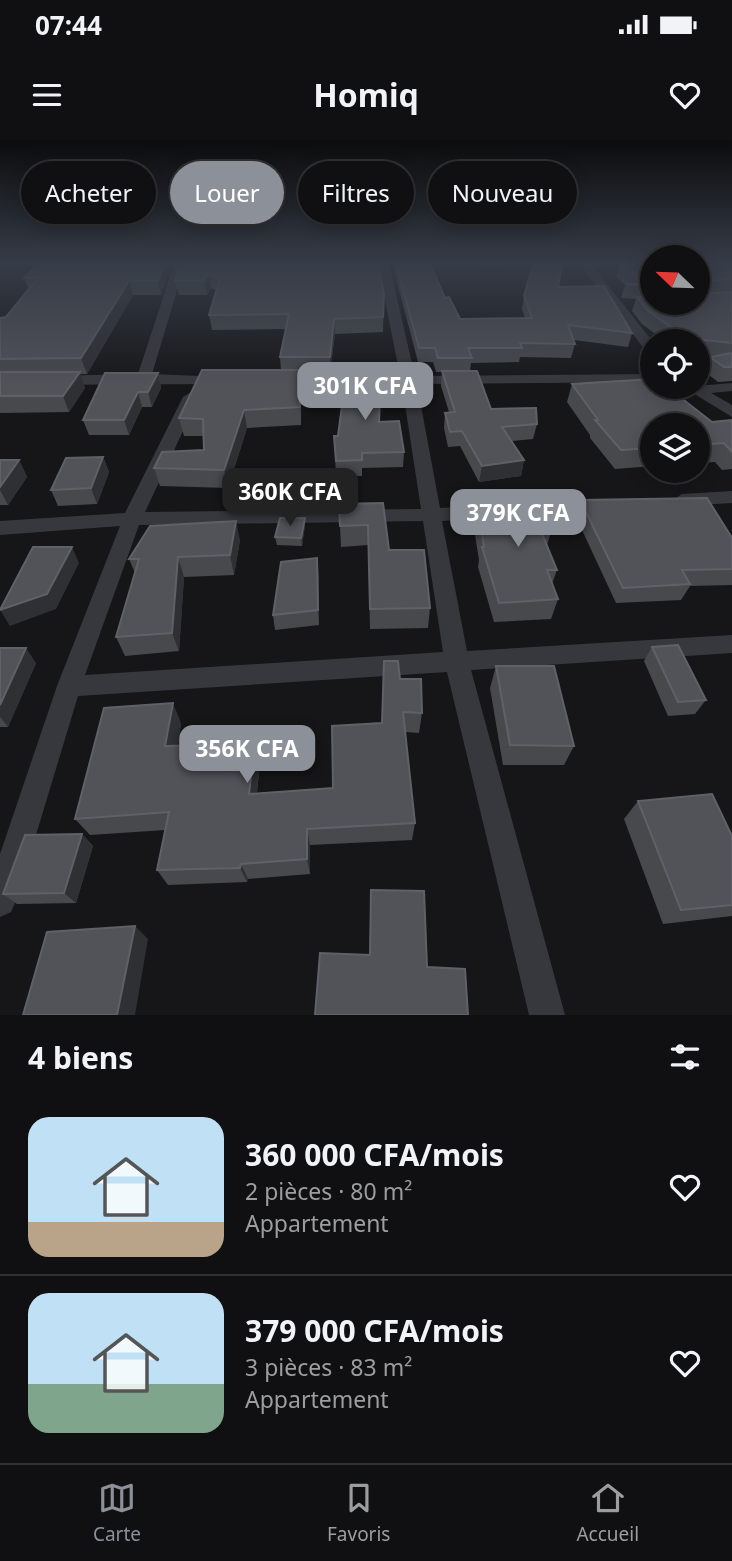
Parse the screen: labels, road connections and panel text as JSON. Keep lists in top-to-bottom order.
{
  "north": "top left",
  "page": {
    "status": "07:44",
    "header": "Homiq",
    "chip": [
      "Acheter",
      "Louer",
      "Filtres",
      "Nouveau"
    ],
    "price": [
      "301K CFA",
      "360K CFA",
      "379K CFA",
      "356K CFA"
    ],
    "heading": "4 biens",
    "list": [
      {
        "name": "360 000 CFA/mois",
        "note": "2 pièces · 80 m² · Appartement"
      },
      {
        "name": "379 000 CFA/mois",
        "note": "3 pièces · 83 m² · Appartement"
      }
    ],
    "tabs": ["Carte", "Favoris", "Accueil"]
  }
}
